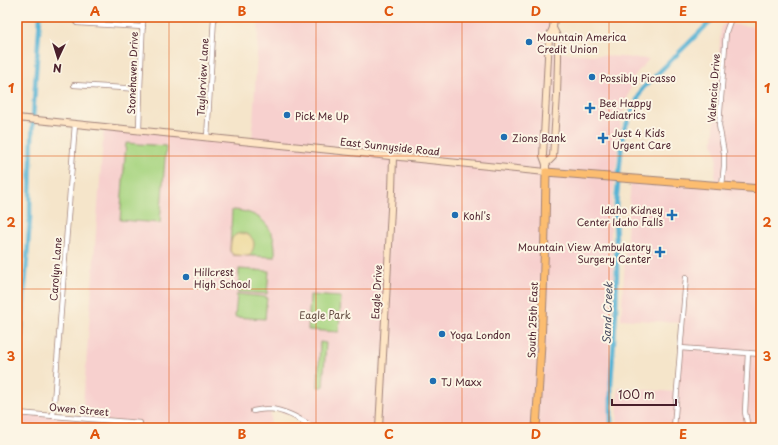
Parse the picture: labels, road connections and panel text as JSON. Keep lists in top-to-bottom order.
{
  "streets": {
    "main road": ["East Sunnyside Road", "Eagle Drive", "South 25th East"],
    "street": [
      "Stonehaven Drive",
      "Taylorview Lane",
      "Valencia Drive",
      "Carolyn Lane",
      "Owen Street"
    ]
  },
  "crossings": [
    ["Stonehaven Drive", "East Sunnyside Road"],
    ["Taylorview Lane", "East Sunnyside Road"],
    ["Valencia Drive", "East Sunnyside Road"],
    ["East Sunnyside Road", "Carolyn Lane"],
    ["East Sunnyside Road", "Eagle Drive"],
    ["East Sunnyside Road", "South 25th East"],
    ["Carolyn Lane", "Owen Street"]
  ],
  "water": ["Sand Creek"],
  "parks": ["Eagle Park"],
  "places": {
    "other": [
      "Mountain America Credit Union",
      "Possibly Picasso",
      "Pick Me Up",
      "Zions Bank",
      "Kohl's",
      "Hillcrest High School",
      "Yoga London",
      "TJ Maxx"
    ],
    "health": [
      "Bee Happy Pediatrics",
      "Just 4 Kids Urgent Care",
      "Idaho Kidney Center Idaho Falls",
      "Mountain View Ambulatory Surgery Center"
    ]
  },
  "scale_bar": "100 m",
  "north": "bottom",
  "grid": {
    "columns": [
      "A",
      "B",
      "C",
      "D",
      "E"
    ],
    "rows": ["1", "2", "3"]
  }
}
